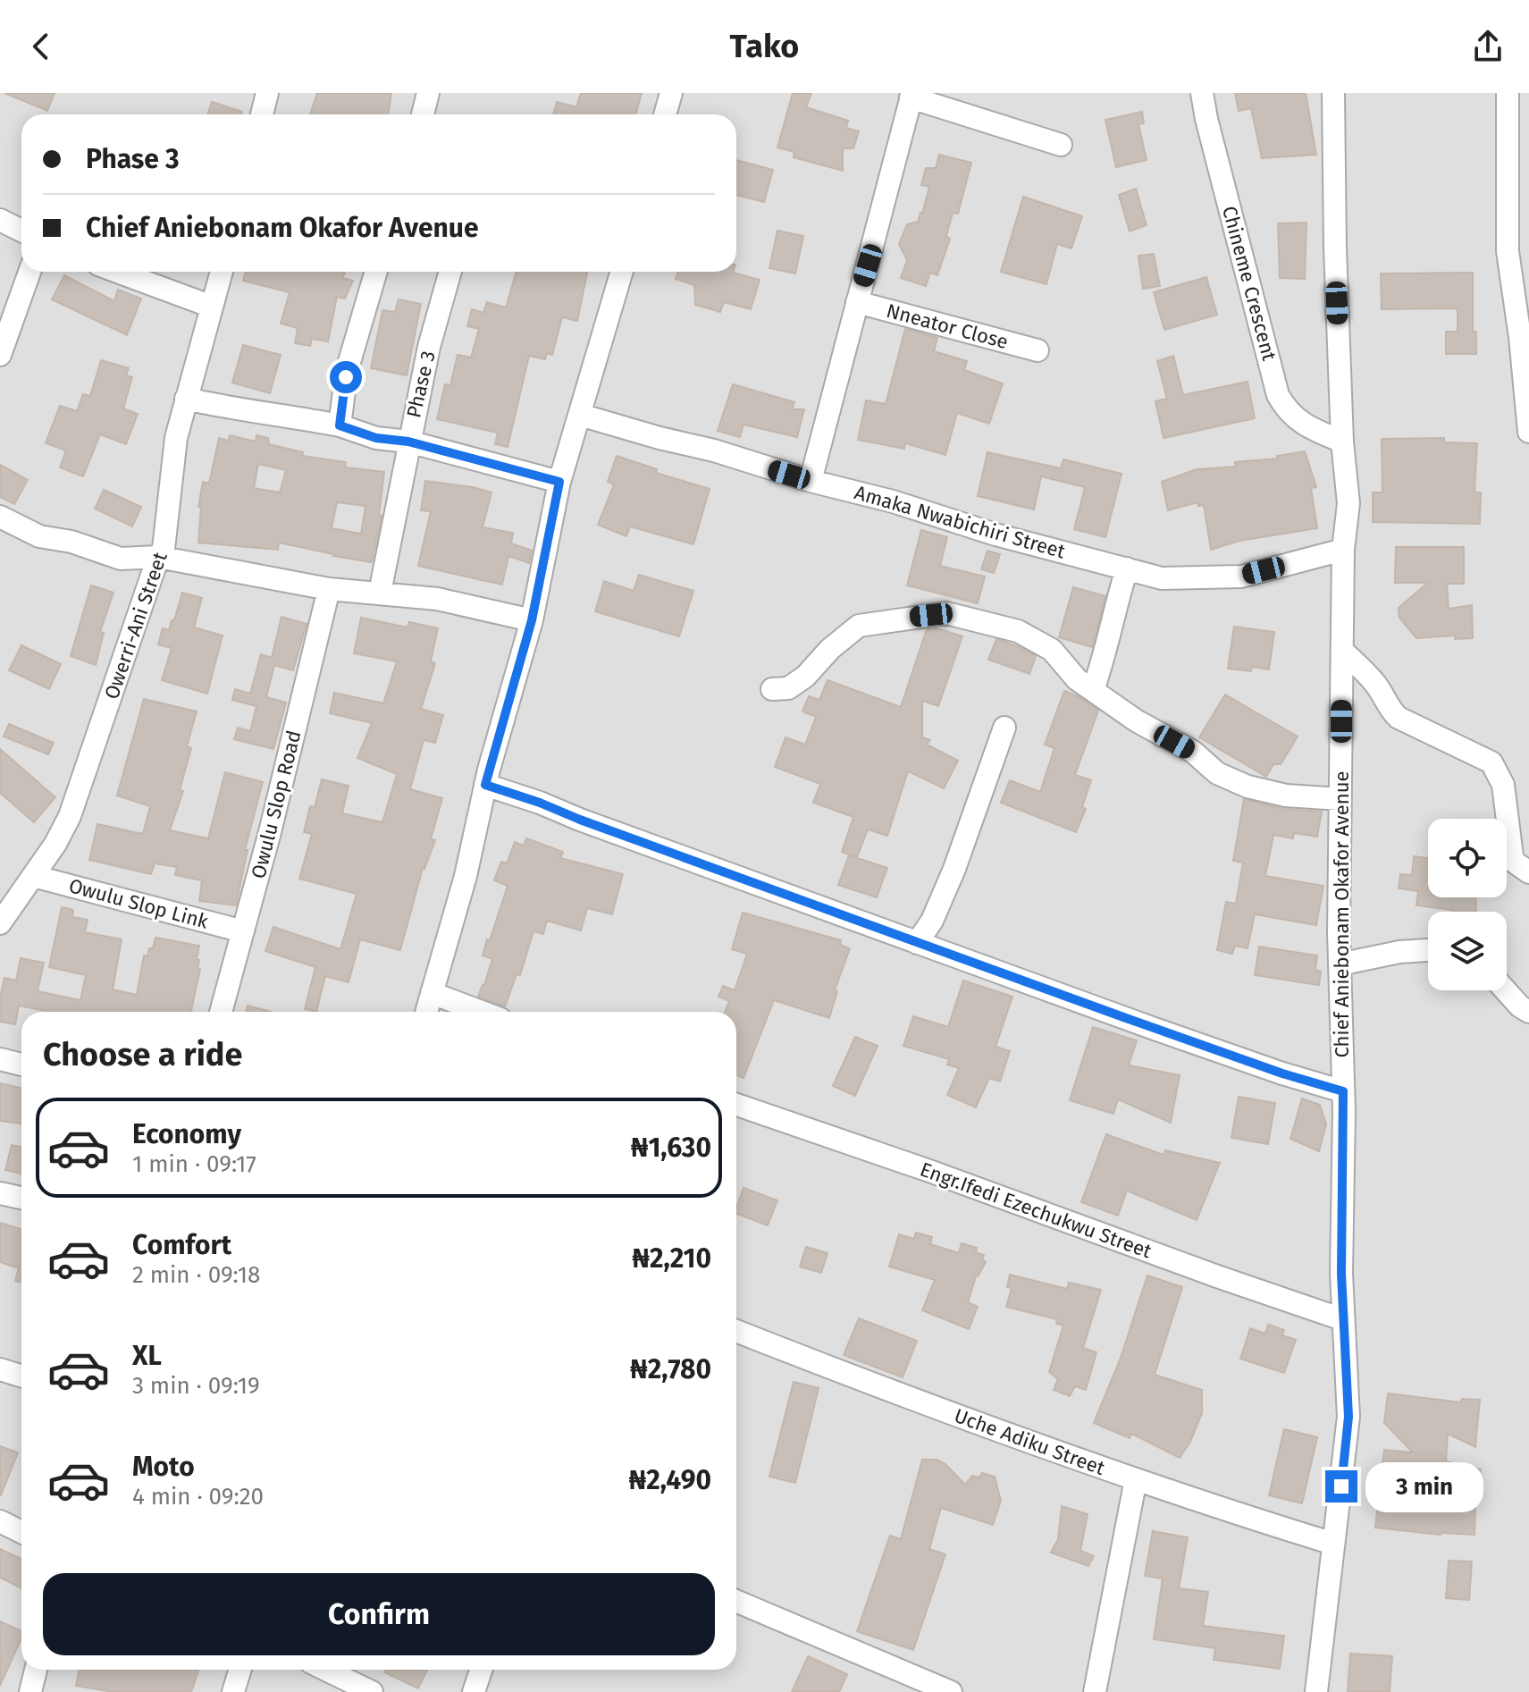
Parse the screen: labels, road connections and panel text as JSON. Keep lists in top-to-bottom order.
{
  "streets": {
    "street": [
      "Chineme Crescent",
      "Nneator Close",
      "Phase 3",
      "Amaka Nwabichiri Street",
      "Owerri-Ani Street",
      "Owulu Slop Road",
      "Owulu Slop Link",
      "Chief Aniebonam Okafor Avenue",
      "Engr.Ifedi Ezechukwu Street",
      "Uche Adiku Street"
    ]
  },
  "crossings": [
    ["Chineme Crescent", "Chief Aniebonam Okafor Avenue"],
    ["Phase 3", "Owerri-Ani Street"],
    ["Amaka Nwabichiri Street", "Chief Aniebonam Okafor Avenue"],
    ["Owerri-Ani Street", "Owulu Slop Link"],
    ["Owulu Slop Road", "Owulu Slop Link"],
    ["Chief Aniebonam Okafor Avenue", "Engr.Ifedi Ezechukwu Street"],
    ["Chief Aniebonam Okafor Avenue", "Uche Adiku Street"]
  ],
  "page": {
    "header": "Tako",
    "banner": ["Phase 3", "Chief Aniebonam Okafor Avenue"],
    "heading": "Choose a ride",
    "list": [
      {
        "name": "Economy",
        "note": "1 min · 09:17",
        "value": "₦1,630"
      },
      {
        "name": "Comfort",
        "note": "2 min · 09:18",
        "value": "₦2,210"
      },
      {
        "name": "XL",
        "note": "3 min · 09:19",
        "value": "₦2,780"
      },
      {
        "name": "Moto",
        "note": "4 min · 09:20",
        "value": "₦2,490"
      }
    ],
    "bubble": "3 min",
    "buttons": "Confirm"
  }
}
